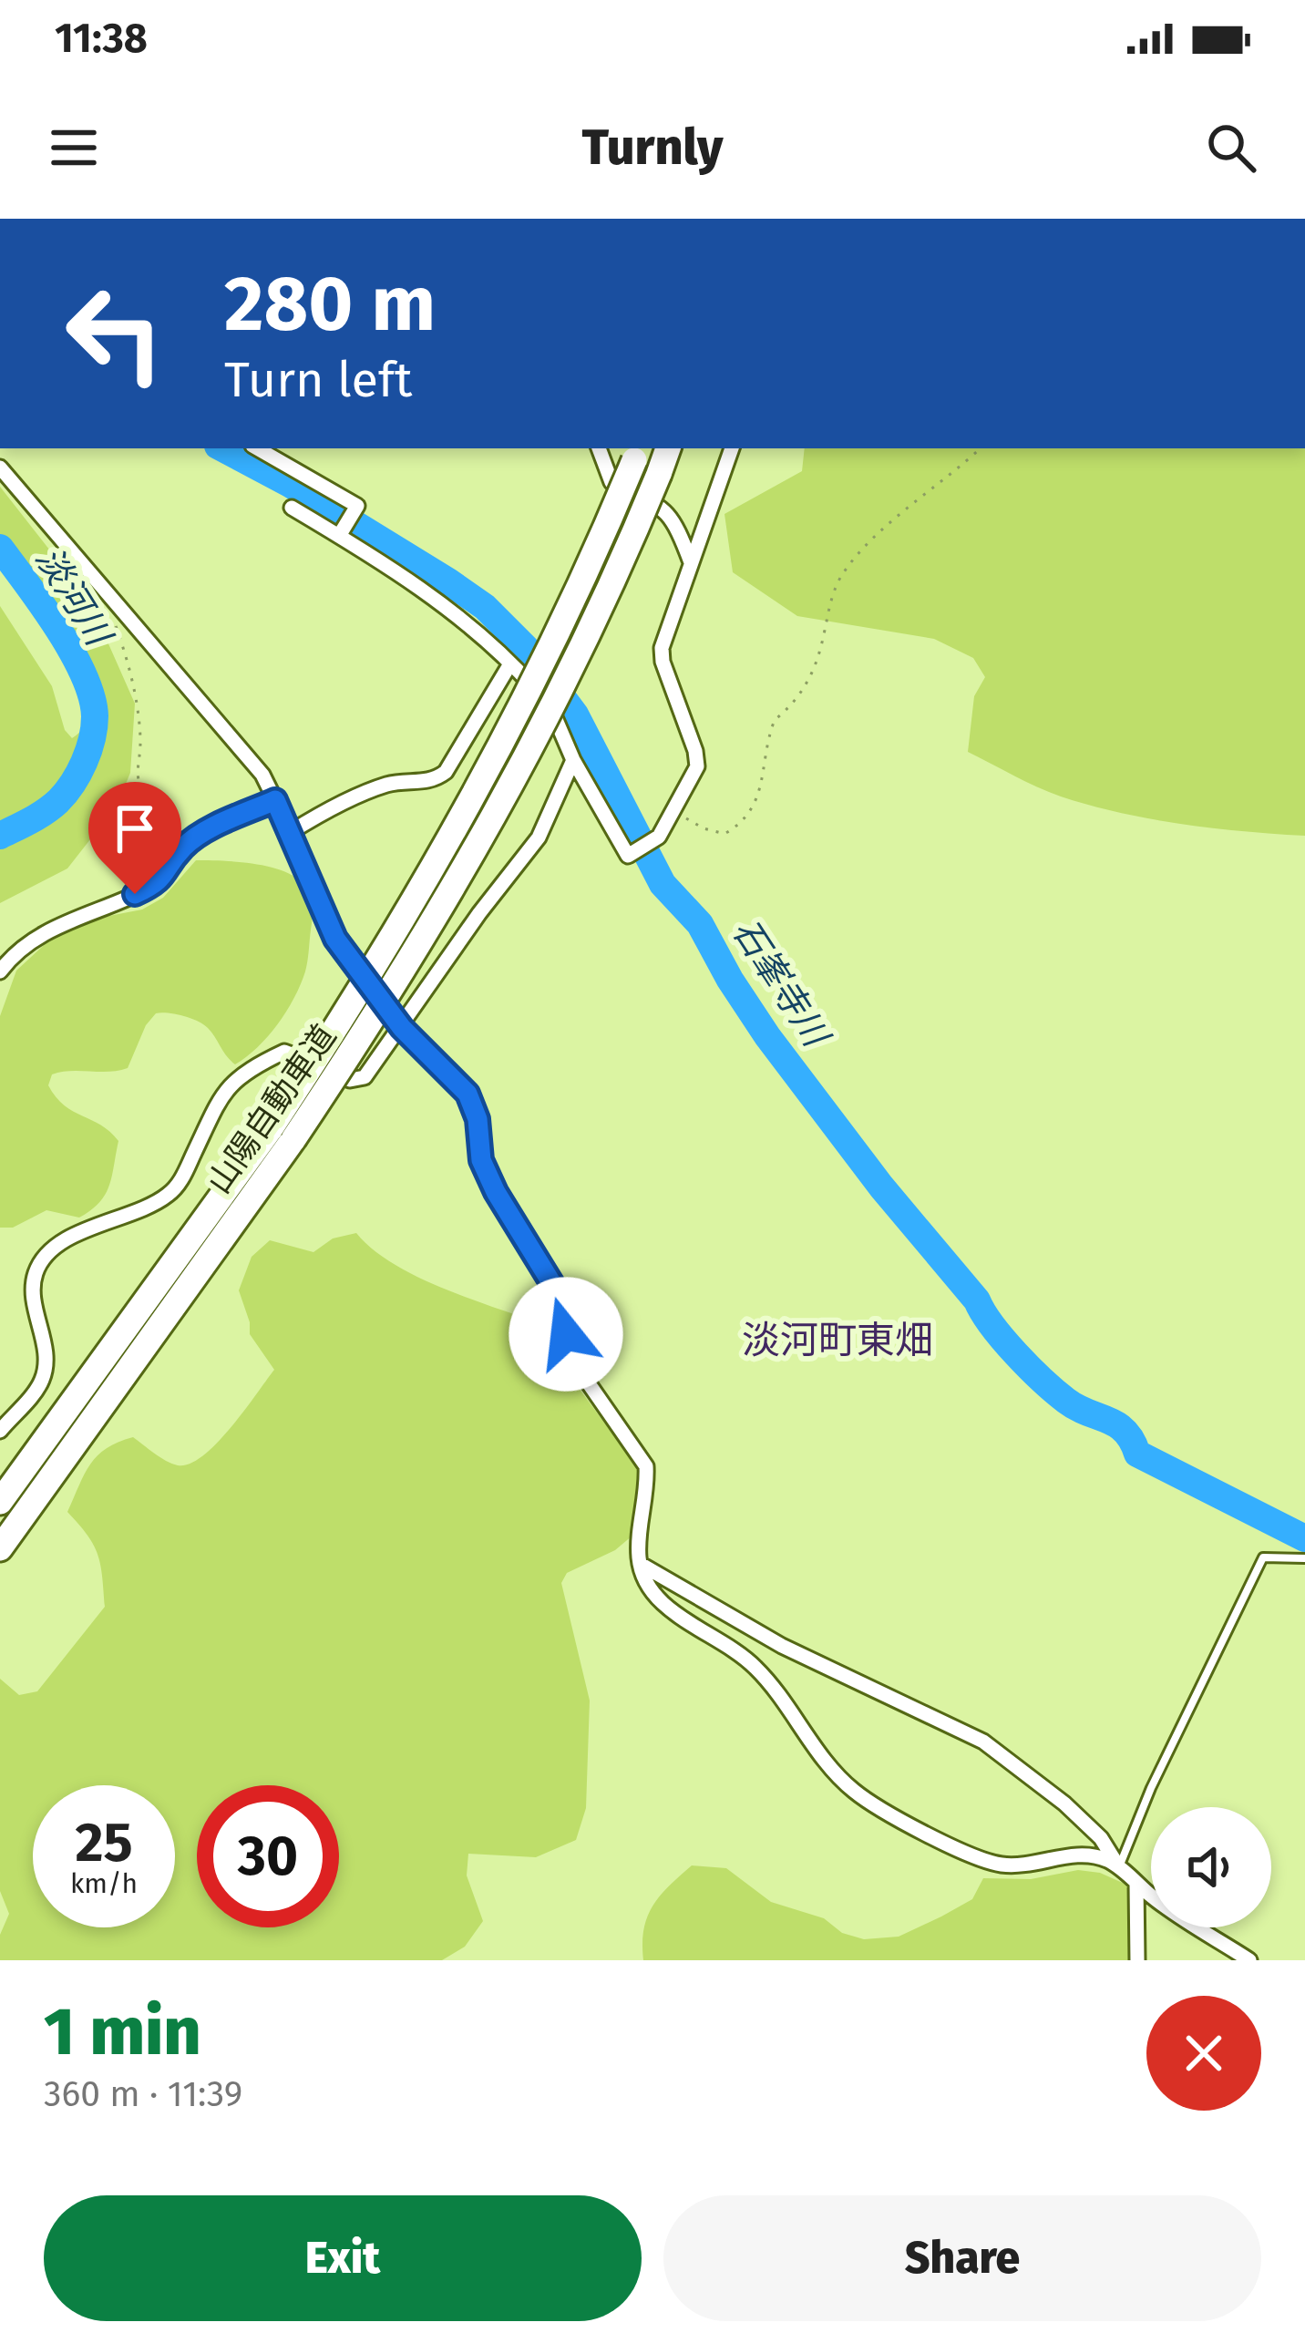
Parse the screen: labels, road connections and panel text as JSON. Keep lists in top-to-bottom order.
{
  "streets": {
    "highway": ["山陽自動車道"]
  },
  "districts": ["淡河町東畑"],
  "water": ["淡河川", "石峯寺川"],
  "page": {
    "status": "11:38",
    "header": "Turnly",
    "turn": ["280 m", "Turn left"],
    "speed": "25 km/h",
    "limit": "30",
    "heading": ["1 min", "360 m · 11:39"],
    "buttons": ["Exit", "Share"]
  }
}
